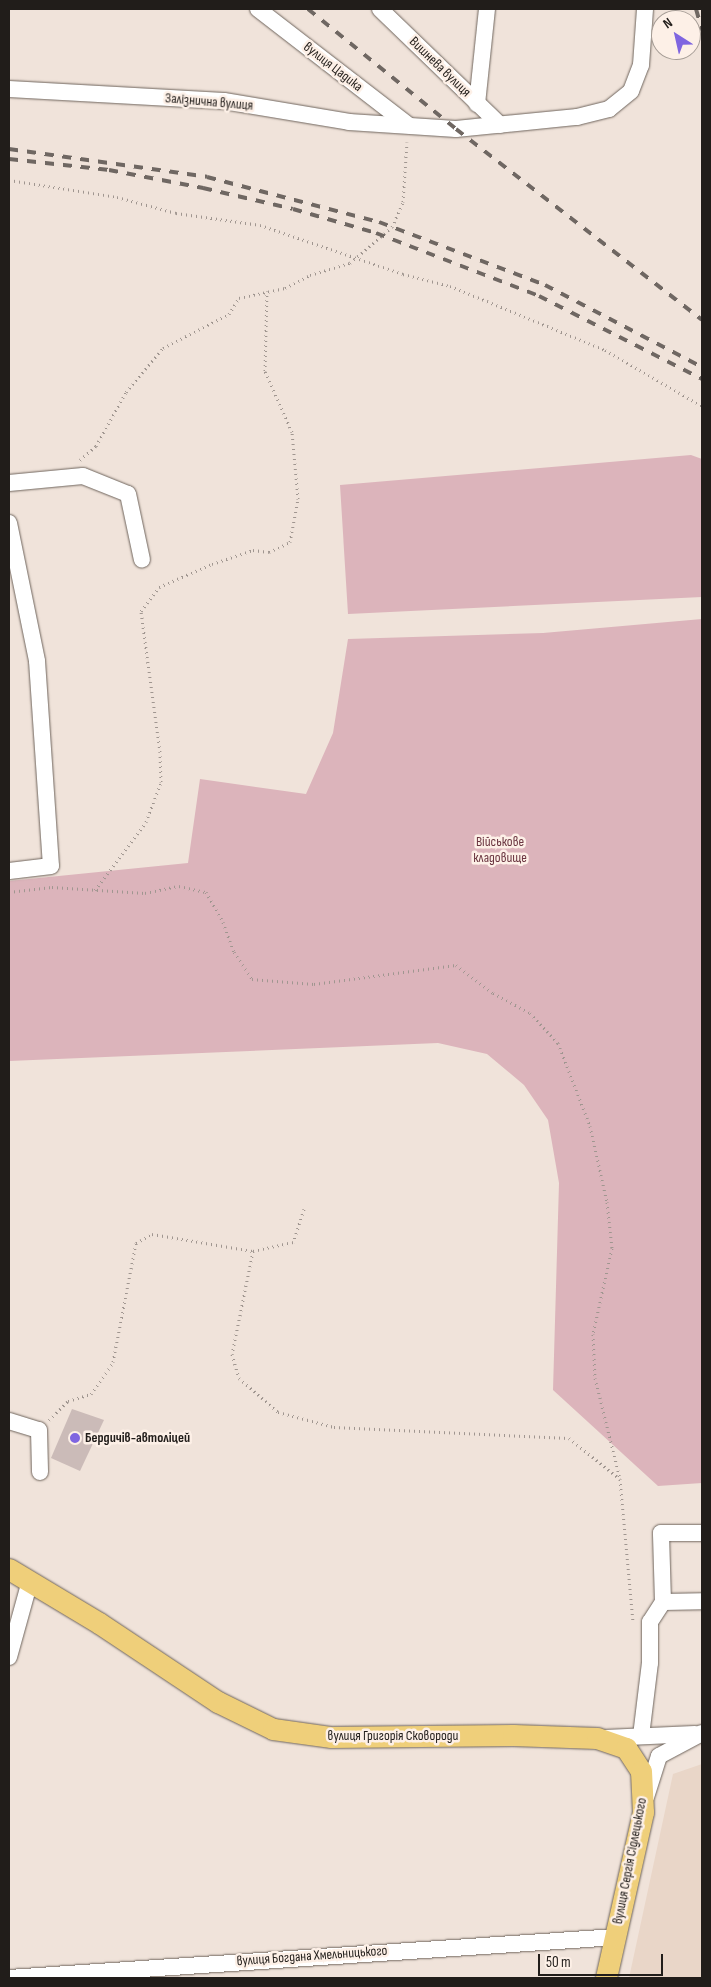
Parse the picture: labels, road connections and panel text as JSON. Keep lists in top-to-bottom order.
{
  "streets": {
    "main road": ["вулиця Григорія Сковороди", "вулиця Сергія Сідлецького"],
    "street": [
      "вулиця Цадика",
      "Вишнева вулиця",
      "Залізнична вулиця",
      "вулиця Богдана Хмельницького"
    ]
  },
  "crossings": [
    ["вулиця Цадика", "Залізнична вулиця"],
    ["Вишнева вулиця", "Залізнична вулиця"],
    ["вулиця Григорія Сковороди", "вулиця Сергія Сідлецького"],
    ["вулиця Сергія Сідлецького", "вулиця Богдана Хмельницького"]
  ],
  "parks": ["Військове кладовище"],
  "places": ["Бердичів-автоліцей"],
  "scale_bar": "50 m",
  "north": "top left"
}
